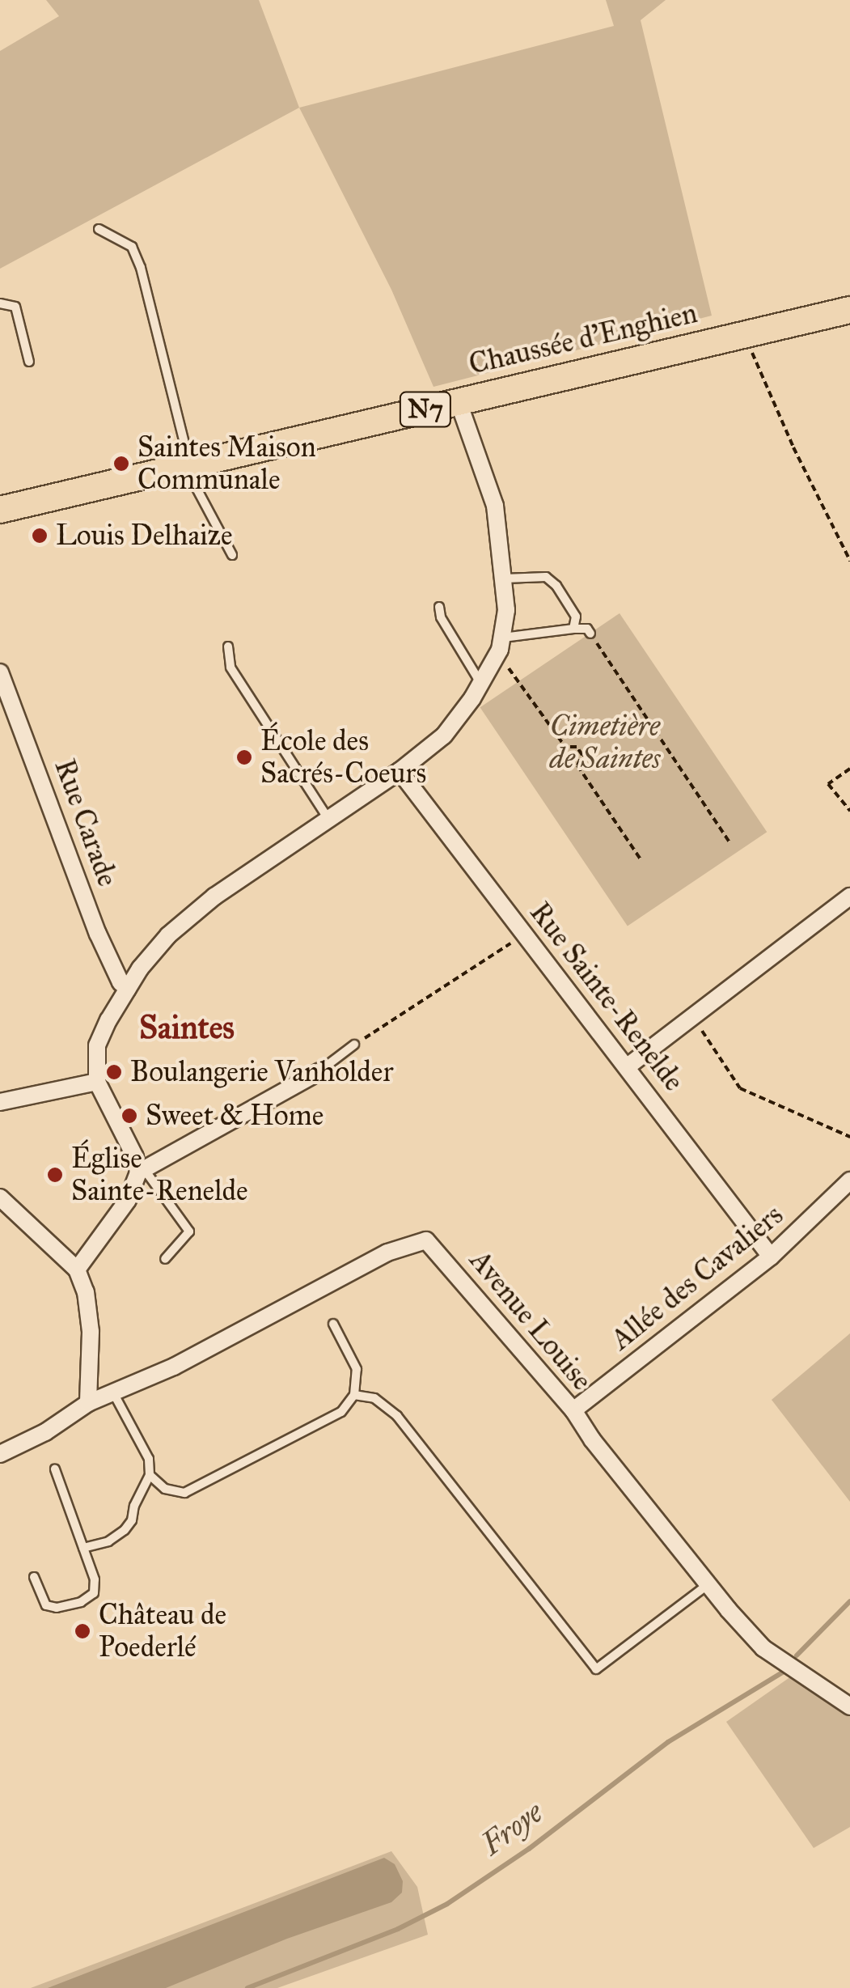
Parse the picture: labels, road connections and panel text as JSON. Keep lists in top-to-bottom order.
{
  "streets": {
    "main road": ["Chaussée d'Enghien", "N7"],
    "street": [
      "Rue Carade",
      "Rue Sainte-Renelde",
      "Allée des Cavaliers",
      "Avenue Louise"
    ]
  },
  "crossings": [
    ["Rue Sainte-Renelde", "Allée des Cavaliers"],
    ["Allée des Cavaliers", "Avenue Louise"]
  ],
  "districts": ["Saintes"],
  "water": ["Froye"],
  "parks": ["Cimetière de Saintes"],
  "places": [
    "Saintes Maison Communale",
    "Louis Delhaize",
    "École des Sacrés-Coeurs",
    "Boulangerie Vanholder",
    "Sweet & Home",
    "Église Sainte-Renelde",
    "Château de Poederlé"
  ]
}
